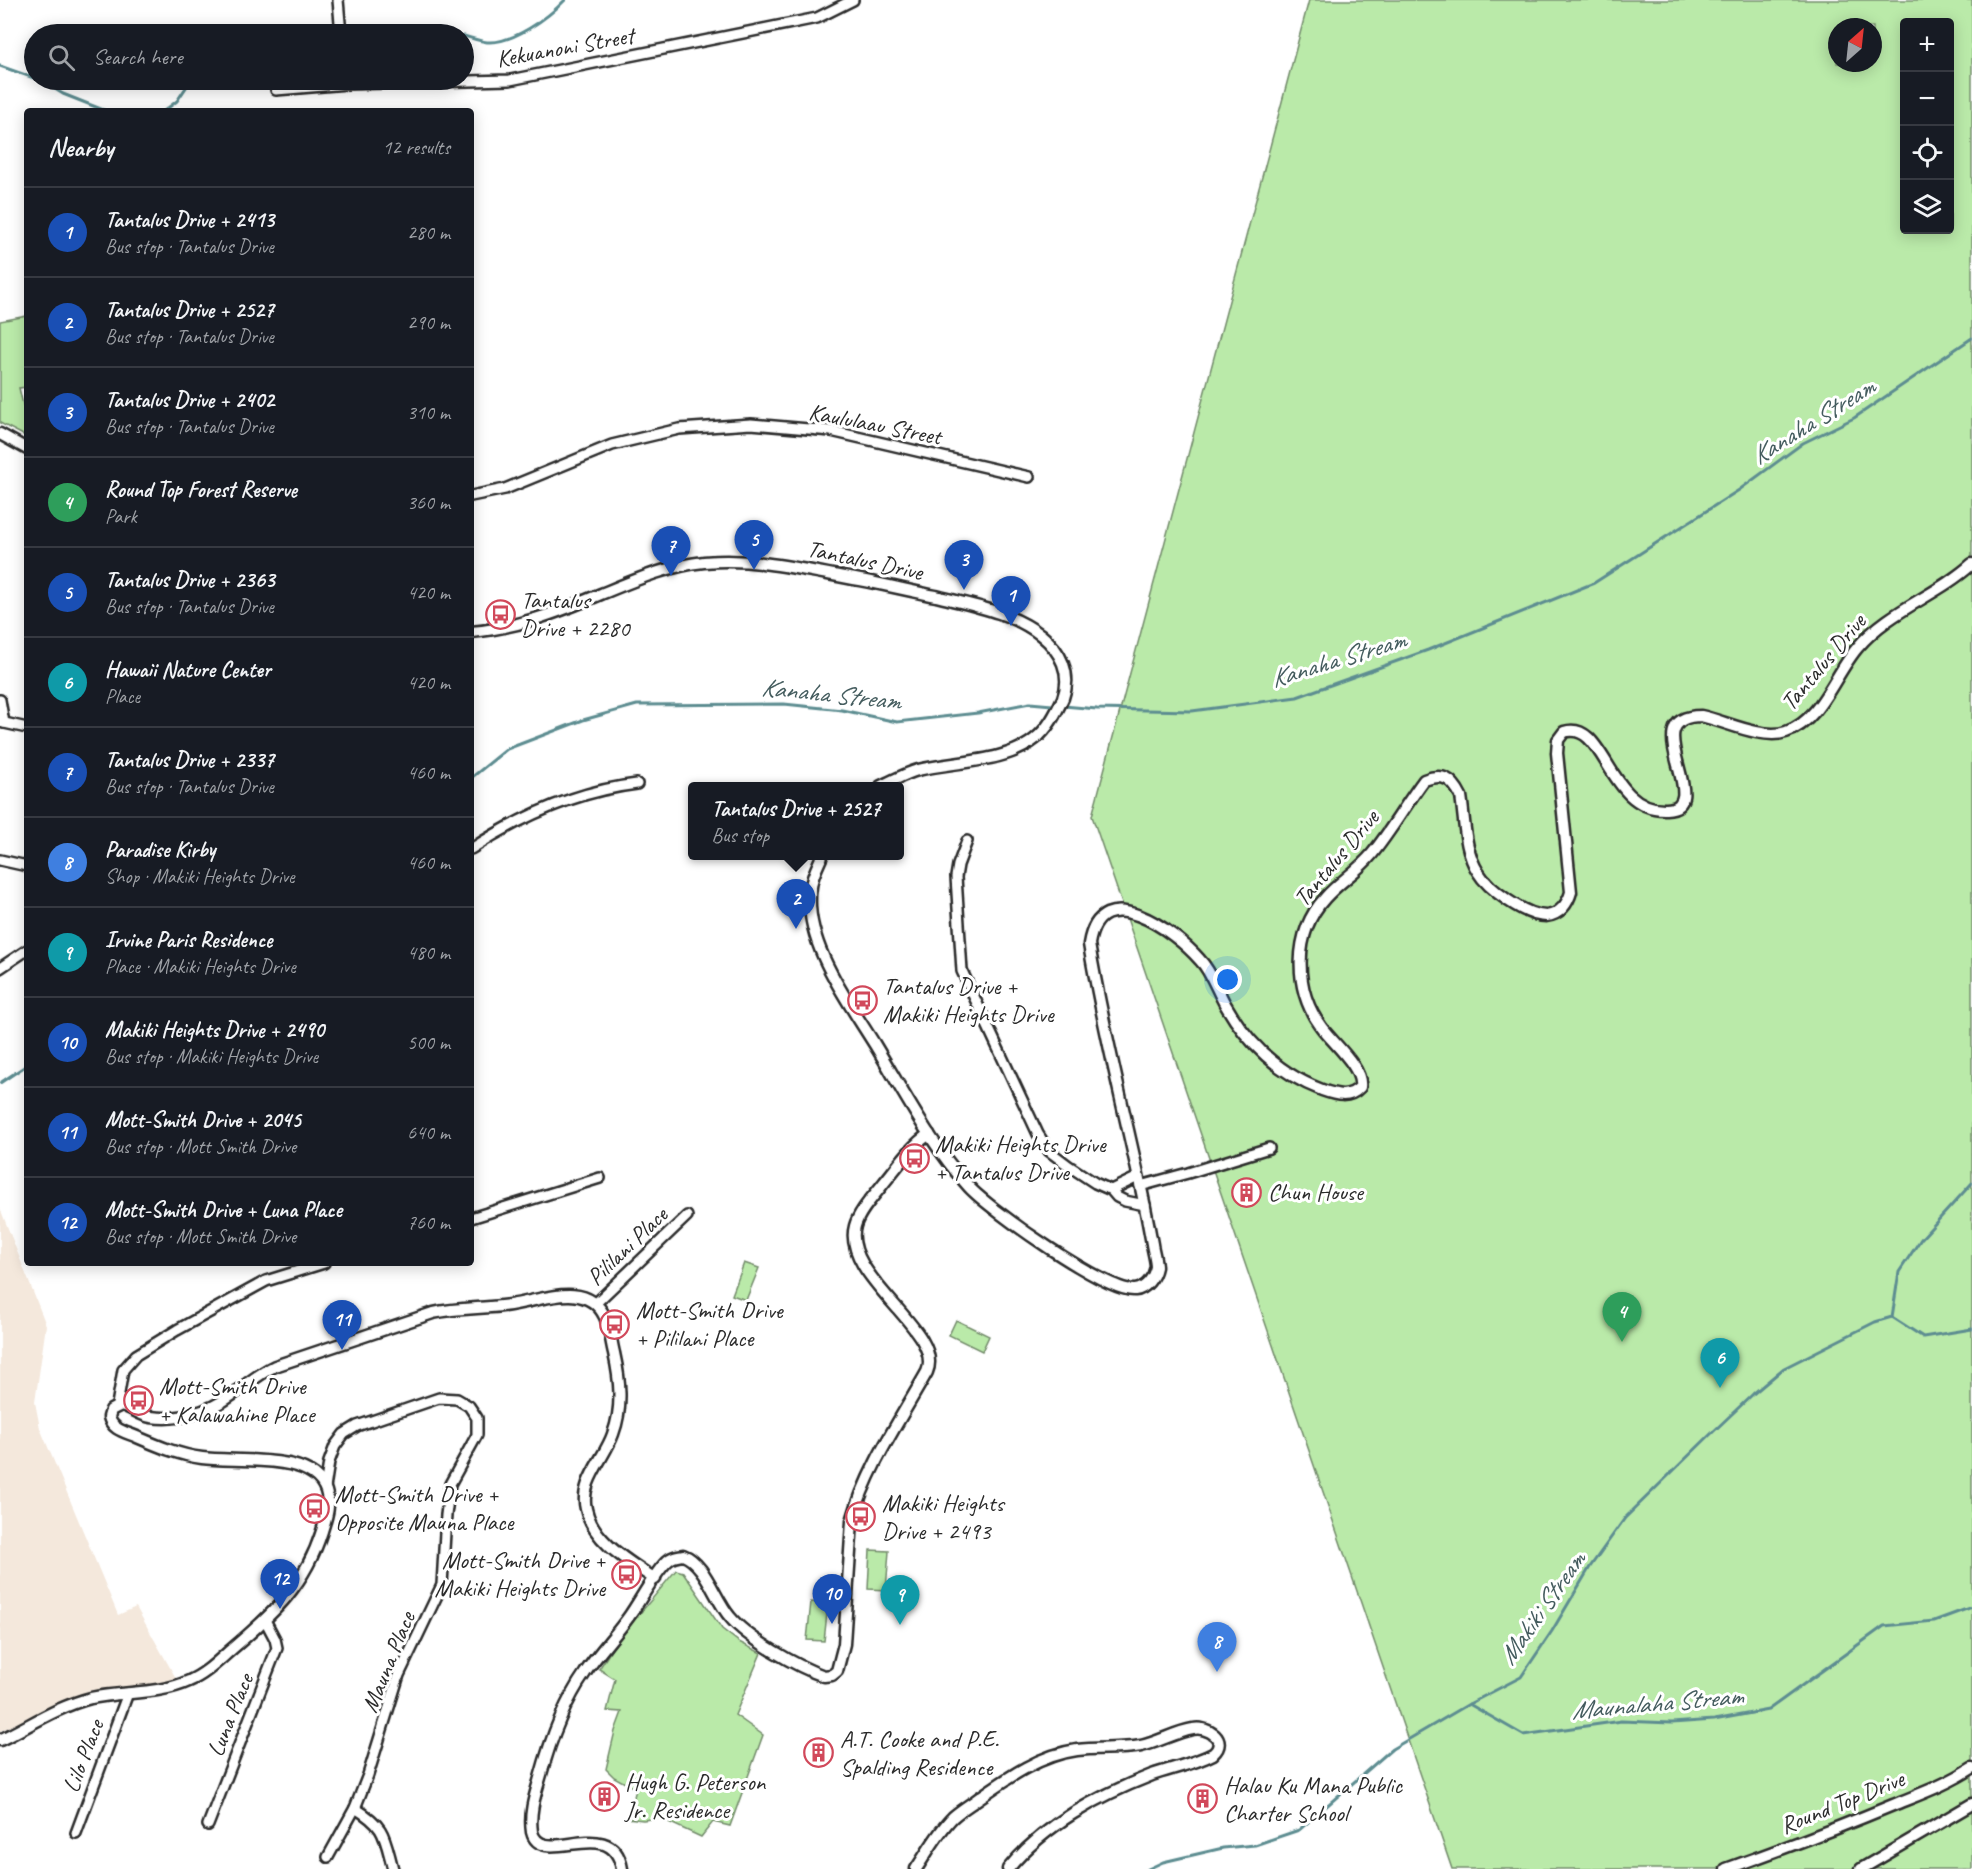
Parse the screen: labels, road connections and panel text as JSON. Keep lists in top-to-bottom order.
{
  "streets": {
    "street": [
      "Kekuanoni Street",
      "Kaululaau Street",
      "Tantalus Drive",
      "Pililani Place",
      "Mauna Place",
      "Luna Place",
      "Lilo Place",
      "Round Top Drive"
    ]
  },
  "water": ["Kanaha Stream", "Makiki Stream", "Maunalaha Stream"],
  "places": {
    "bus stop": [
      "Tantalus Drive + 2280",
      "Tantalus Drive + Makiki Heights Drive",
      "Makiki Heights Drive + Tantalus Drive",
      "Mott-Smith Drive + Pililani Place",
      "Mott-Smith Drive + Kalawahine Place",
      "Mott-Smith Drive + Opposite Mauna Place",
      "Makiki Heights Drive + 2493",
      "Mott-Smith Drive + Makiki Heights Drive"
    ],
    "building": [
      "Chun House",
      "A.T. Cooke and P.E. Spalding Residence",
      "Hugh G. Peterson Jr. Residence",
      "Halau Ku Mana Public Charter School"
    ]
  },
  "north": "top right",
  "page": {
    "map_buttons": ["+", "−"],
    "search": "Search here",
    "heading": ["Nearby", "12 results"],
    "list": [
      {
        "mark": "1",
        "name": "Tantalus Drive + 2413",
        "note": "Bus stop · Tantalus Drive",
        "value": "280 m"
      },
      {
        "mark": "2",
        "name": "Tantalus Drive + 2527",
        "note": "Bus stop · Tantalus Drive",
        "value": "290 m"
      },
      {
        "mark": "3",
        "name": "Tantalus Drive + 2402",
        "note": "Bus stop · Tantalus Drive",
        "value": "310 m"
      },
      {
        "mark": "4",
        "name": "Round Top Forest Reserve",
        "note": "Park",
        "value": "360 m"
      },
      {
        "mark": "5",
        "name": "Tantalus Drive + 2363",
        "note": "Bus stop · Tantalus Drive",
        "value": "420 m"
      },
      {
        "mark": "6",
        "name": "Hawaii Nature Center",
        "note": "Place",
        "value": "420 m"
      },
      {
        "mark": "7",
        "name": "Tantalus Drive + 2337",
        "note": "Bus stop · Tantalus Drive",
        "value": "460 m"
      },
      {
        "mark": "8",
        "name": "Paradise Kirby",
        "note": "Shop · Makiki Heights Drive",
        "value": "460 m"
      },
      {
        "mark": "9",
        "name": "Irvine Paris Residence",
        "note": "Place · Makiki Heights Drive",
        "value": "480 m"
      },
      {
        "mark": "10",
        "name": "Makiki Heights Drive + 2490",
        "note": "Bus stop · Makiki Heights Drive",
        "value": "500 m"
      },
      {
        "mark": "11",
        "name": "Mott-Smith Drive + 2045",
        "note": "Bus stop · Mott Smith Drive",
        "value": "640 m"
      },
      {
        "mark": "12",
        "name": "Mott-Smith Drive + Luna Place",
        "note": "Bus stop · Mott Smith Drive",
        "value": "760 m"
      }
    ],
    "pins": [
      "5",
      "7",
      "3",
      "1",
      "2",
      "4",
      "11",
      "6",
      "12",
      "10",
      "9",
      "8"
    ],
    "popup": ["Tantalus Drive + 2527", "Bus stop"]
  }
}
